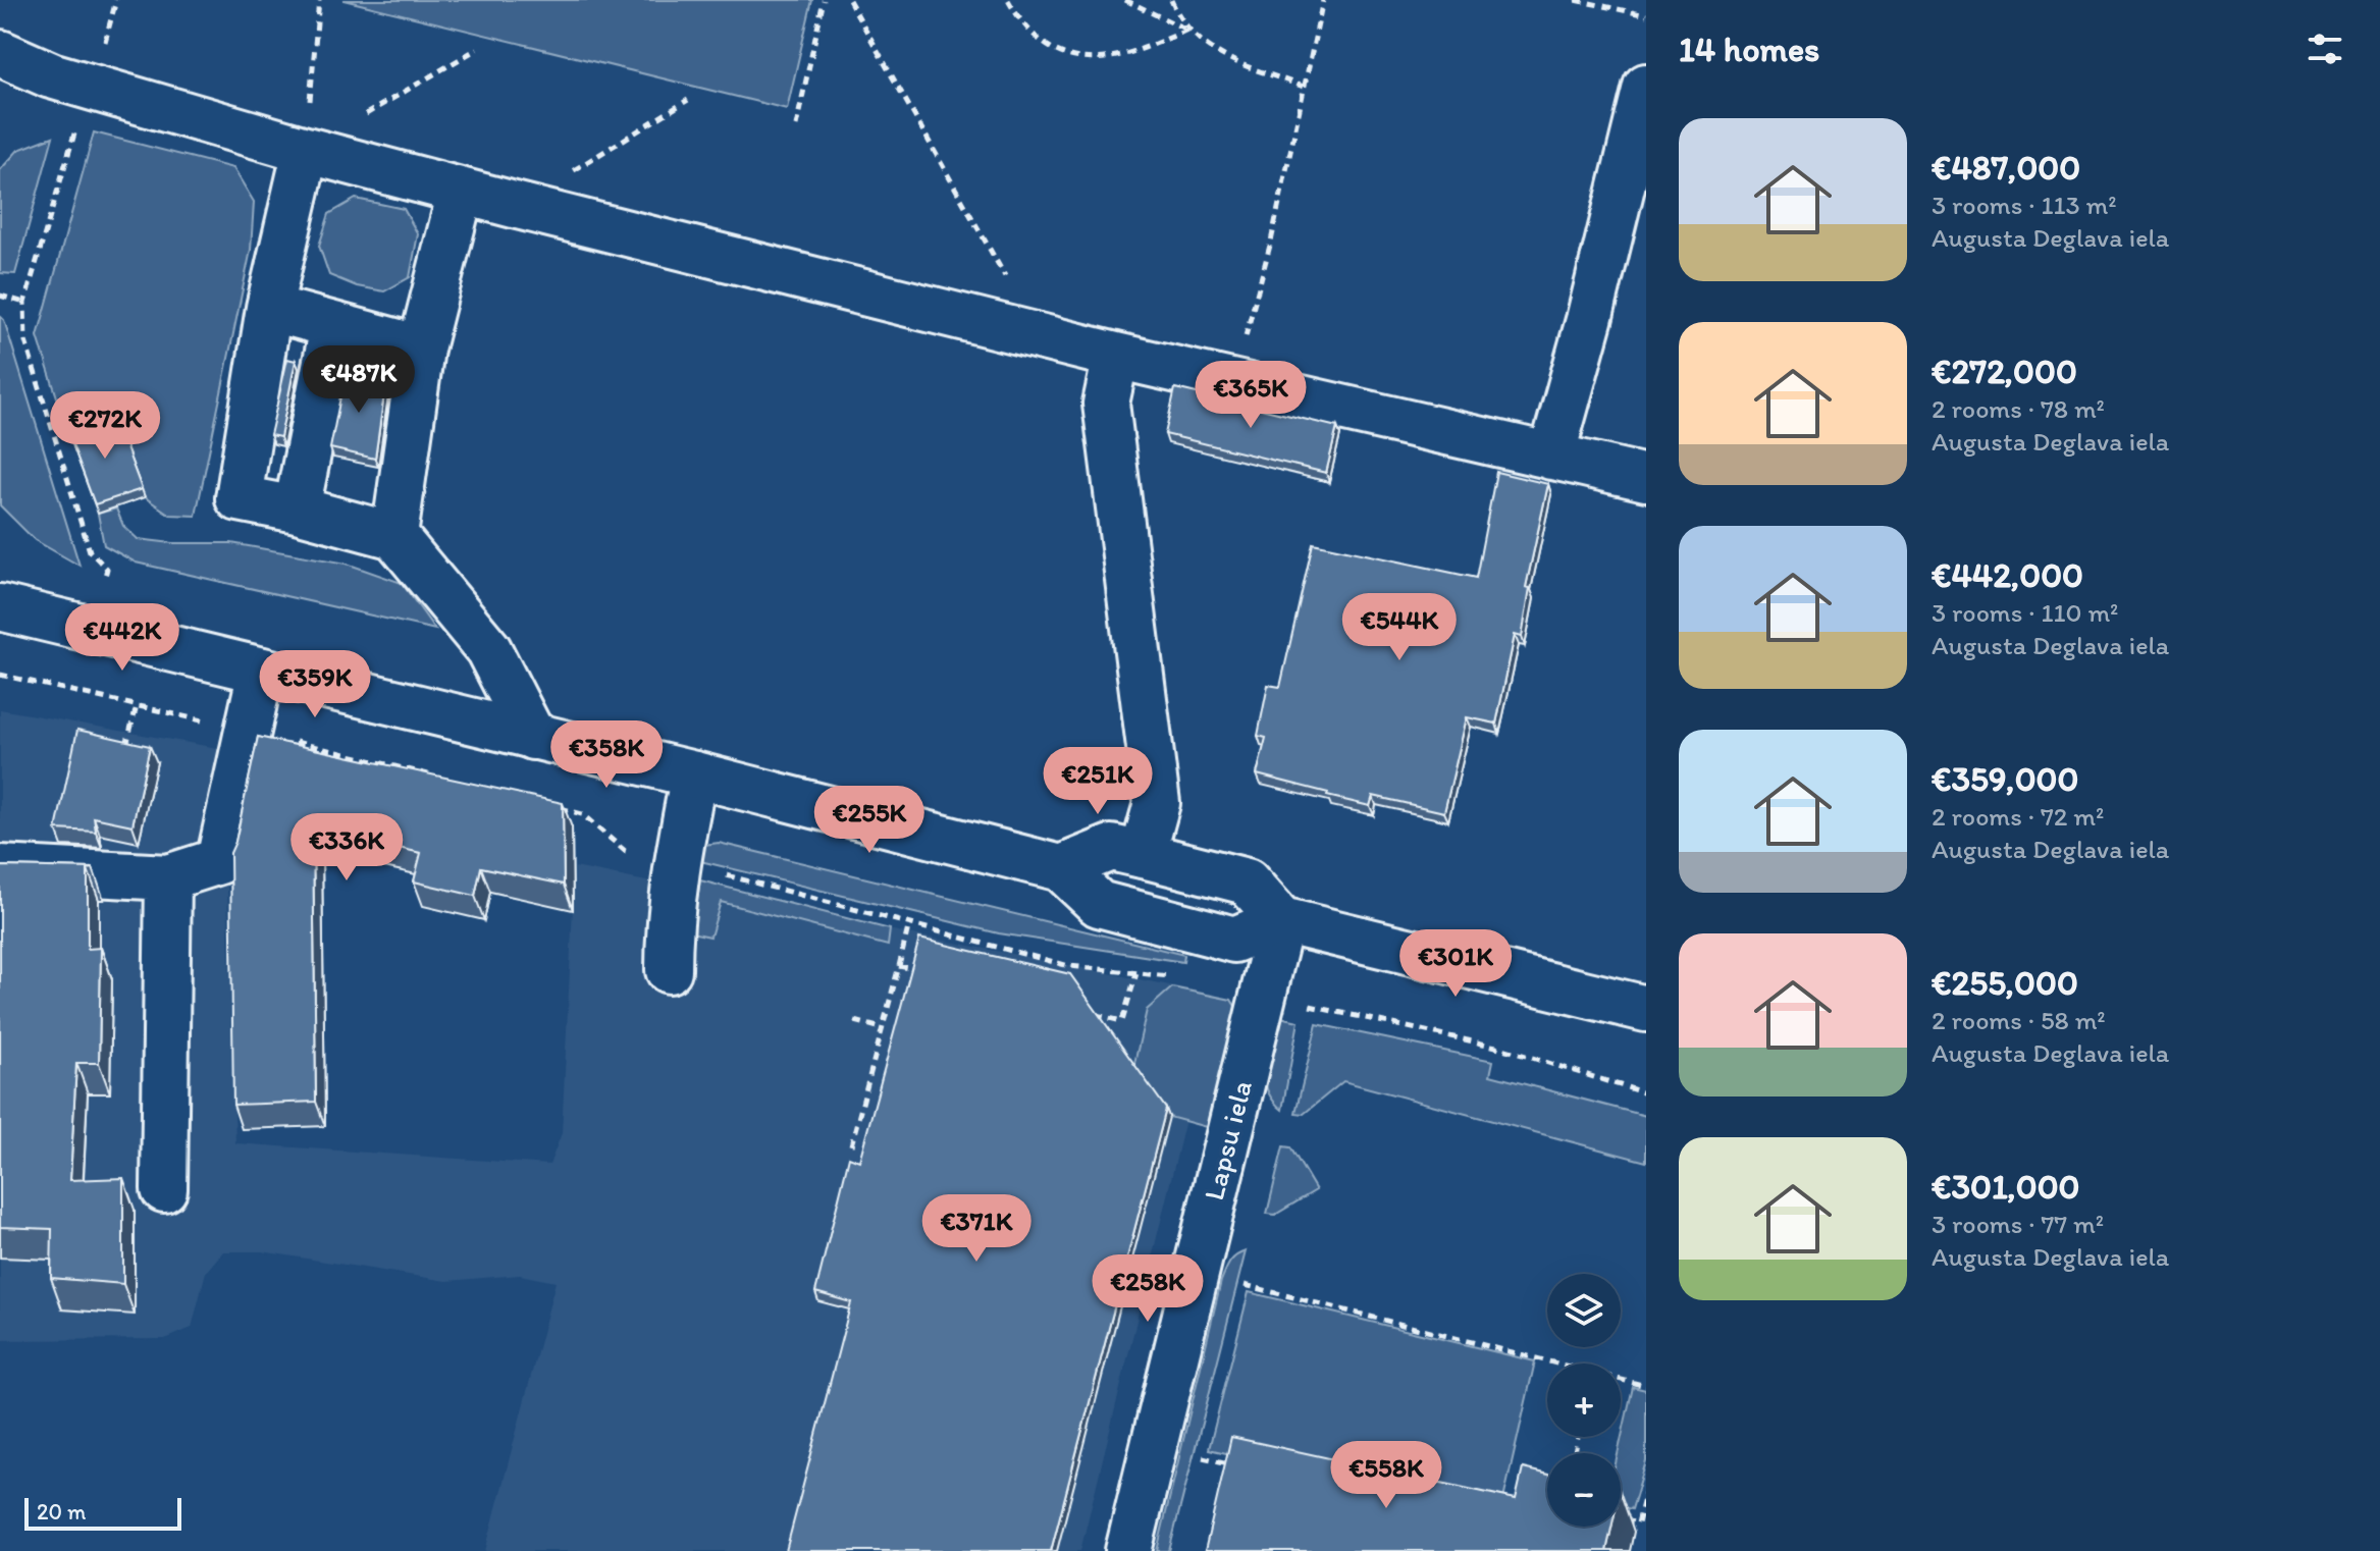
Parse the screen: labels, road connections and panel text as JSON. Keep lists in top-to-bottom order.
{
  "streets": {
    "street": ["Lapsu iela"]
  },
  "scale_bar": "20 m",
  "page": {
    "heading": "14 homes",
    "list": [
      {
        "name": "€487,000",
        "note": "3 rooms · 113 m² · Augusta Deglava iela"
      },
      {
        "name": "€272,000",
        "note": "2 rooms · 78 m² · Augusta Deglava iela"
      },
      {
        "name": "€442,000",
        "note": "3 rooms · 110 m² · Augusta Deglava iela"
      },
      {
        "name": "€359,000",
        "note": "2 rooms · 72 m² · Augusta Deglava iela"
      },
      {
        "name": "€255,000",
        "note": "2 rooms · 58 m² · Augusta Deglava iela"
      },
      {
        "name": "€301,000",
        "note": "3 rooms · 77 m² · Augusta Deglava iela"
      }
    ],
    "price": [
      "€487K",
      "€365K",
      "€272K",
      "€544K",
      "€442K",
      "€359K",
      "€358K",
      "€251K",
      "€255K",
      "€336K",
      "€301K",
      "€371K",
      "€258K",
      "€558K"
    ],
    "map_buttons": ["+", "−"],
    "scale": "20 m"
  }
}
